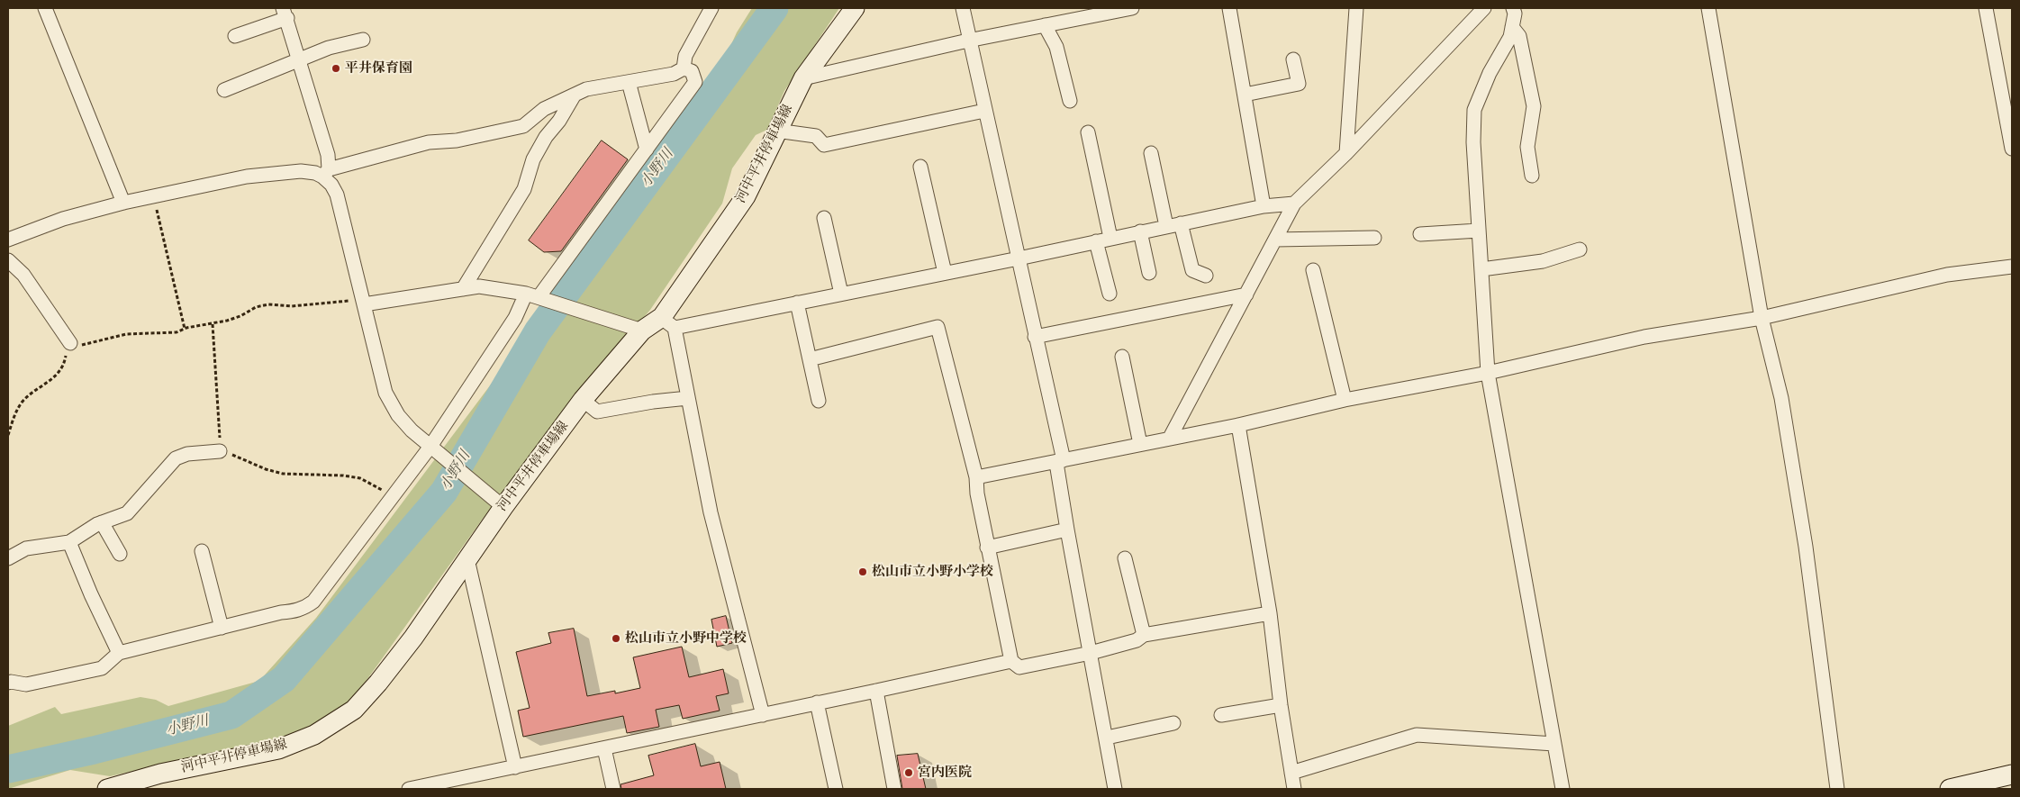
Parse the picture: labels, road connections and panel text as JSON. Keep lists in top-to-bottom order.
{
  "streets": {
    "main road": ["河中平井停車場線"]
  },
  "water": ["小野川"],
  "places": [
    "平井保育園",
    "松山市立小野小学校",
    "松山市立小野中学校",
    "宮内医院"
  ]
}
